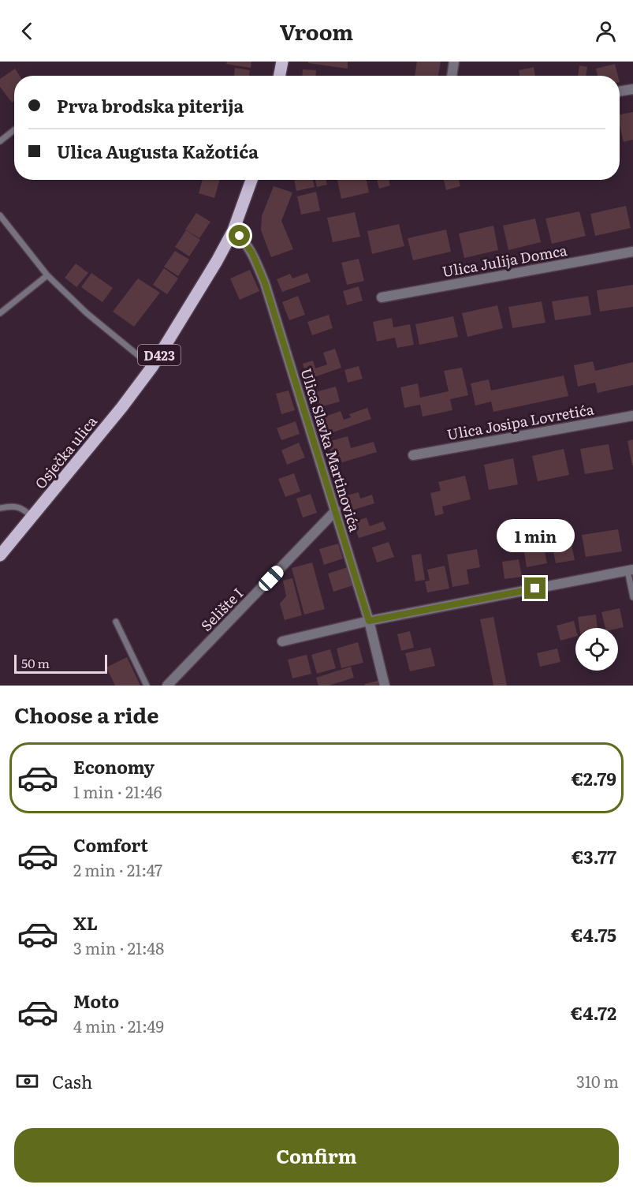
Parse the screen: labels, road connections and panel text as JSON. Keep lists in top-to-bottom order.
{
  "streets": {
    "main road": ["D423", "Osječka ulica"],
    "street": [
      "Ulica Julija Domca",
      "Ulica Josipa Lovretića",
      "Ulica Slavka Martinovića",
      "Selište I"
    ]
  },
  "crossings": [
    ["Ulica Slavka Martinovića", "Osječka ulica"],
    ["Ulica Slavka Martinovića", "Selište I"]
  ],
  "scale_bar": "50 m",
  "page": {
    "header": "Vroom",
    "banner": ["Prva brodska piterija", "Ulica Augusta Kažotića"],
    "bubble": "1 min",
    "scale": "50 m",
    "heading": "Choose a ride",
    "list": [
      {
        "name": "Economy",
        "note": "1 min · 21:46",
        "value": "€2.79"
      },
      {
        "name": "Comfort",
        "note": "2 min · 21:47",
        "value": "€3.77"
      },
      {
        "name": "XL",
        "note": "3 min · 21:48",
        "value": "€4.75"
      },
      {
        "name": "Moto",
        "note": "4 min · 21:49",
        "value": "€4.72"
      }
    ],
    "pay": ["Cash", "310 m"],
    "buttons": "Confirm"
  }
}
